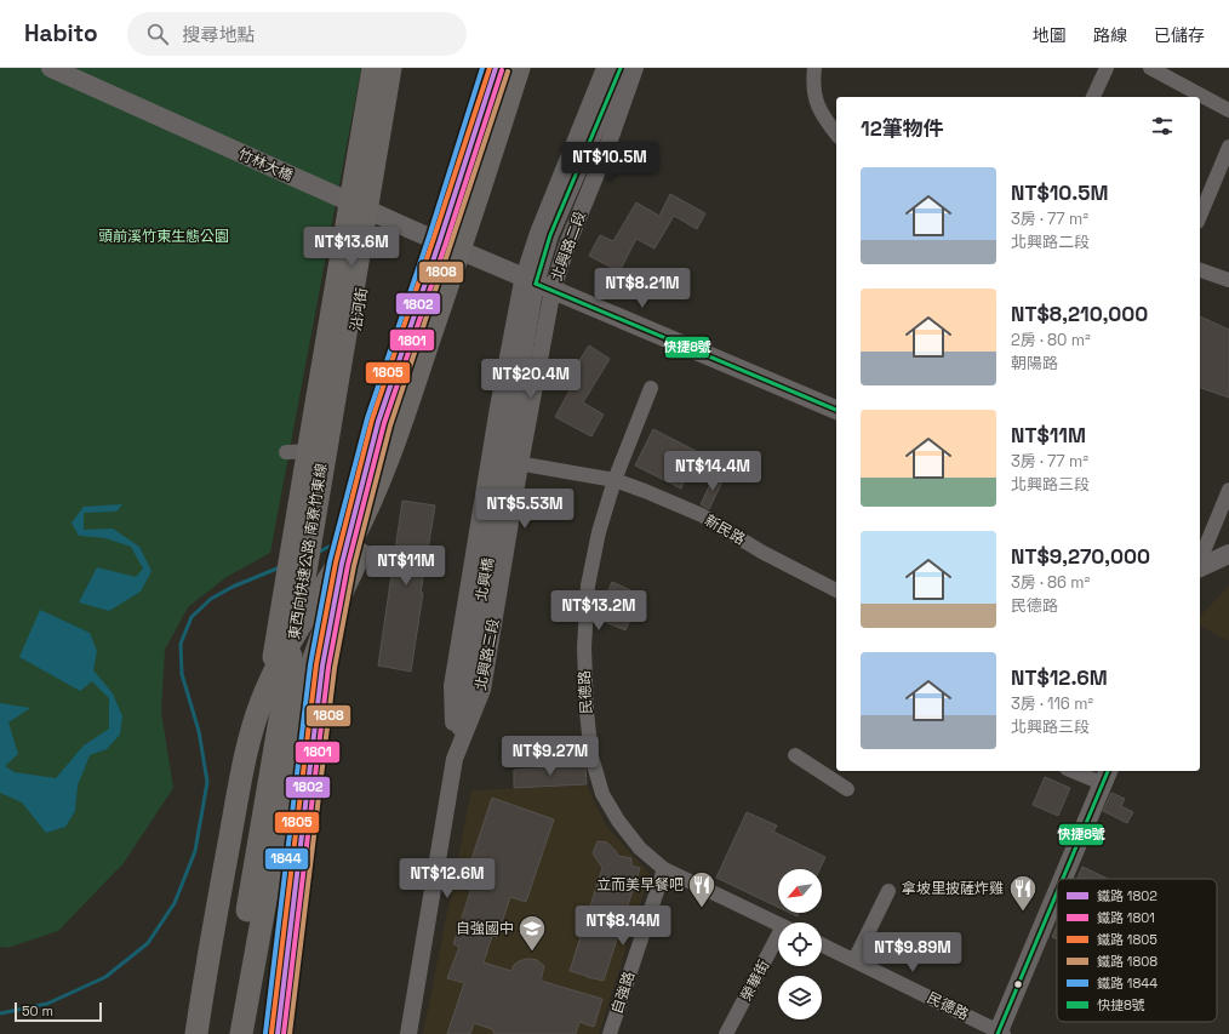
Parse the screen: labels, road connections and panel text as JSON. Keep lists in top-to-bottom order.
{
  "streets": {
    "highway": ["東西向快速公路 南寮竹東線"],
    "main road": ["竹林大橋"],
    "street": [
      "北興路二段",
      "沿河街",
      "新民路",
      "北興橋",
      "北興路三段",
      "民德路",
      "榮華街",
      "自強路"
    ]
  },
  "crossings": [
    ["竹林大橋", "北興路二段"],
    ["竹林大橋", "北興橋"],
    ["竹林大橋", "北興路三段"],
    ["北興路二段", "北興橋"],
    ["北興路二段", "北興路三段"],
    ["新民路", "北興路三段"],
    ["新民路", "民德路"],
    ["北興橋", "北興路三段"],
    ["民德路", "自強路"]
  ],
  "parks": ["頭前溪竹東生態公園"],
  "places": {
    "restaurant": ["立而美早餐吧", "拿坡里披薩炸雞"],
    "school or university": ["自強國中"]
  },
  "lines": [
    "rail line 1802",
    "rail line 1805",
    "rail line 1844",
    "transit line 快捷8號",
    "rail line 1801",
    "rail line 1808"
  ],
  "legend": [
    "鐵路 1802",
    "鐵路 1801",
    "鐵路 1805",
    "鐵路 1808",
    "鐵路 1844",
    "快捷8號"
  ],
  "scale_bar": "50 m",
  "north": "bottom left",
  "page": {
    "header": "Habito",
    "search": "搜尋地點",
    "nav": ["地圖", "路線", "已儲存"],
    "heading": "12筆物件",
    "price": [
      "NT$10.5M",
      "NT$13.6M",
      "NT$8.21M",
      "NT$20.4M",
      "NT$14.4M",
      "NT$5.53M",
      "NT$11M",
      "NT$13.2M",
      "NT$9.27M",
      "NT$12.6M",
      "NT$8.14M",
      "NT$9.89M"
    ],
    "list": [
      {
        "name": "NT$10.5M",
        "note": "3房 · 77 m² · 北興路二段"
      },
      {
        "name": "NT$8,210,000",
        "note": "2房 · 80 m² · 朝陽路"
      },
      {
        "name": "NT$11M",
        "note": "3房 · 77 m² · 北興路三段"
      },
      {
        "name": "NT$9,270,000",
        "note": "3房 · 86 m² · 民德路"
      },
      {
        "name": "NT$12.6M",
        "note": "3房 · 116 m² · 北興路三段"
      }
    ],
    "scale": "50 m"
  }
}
